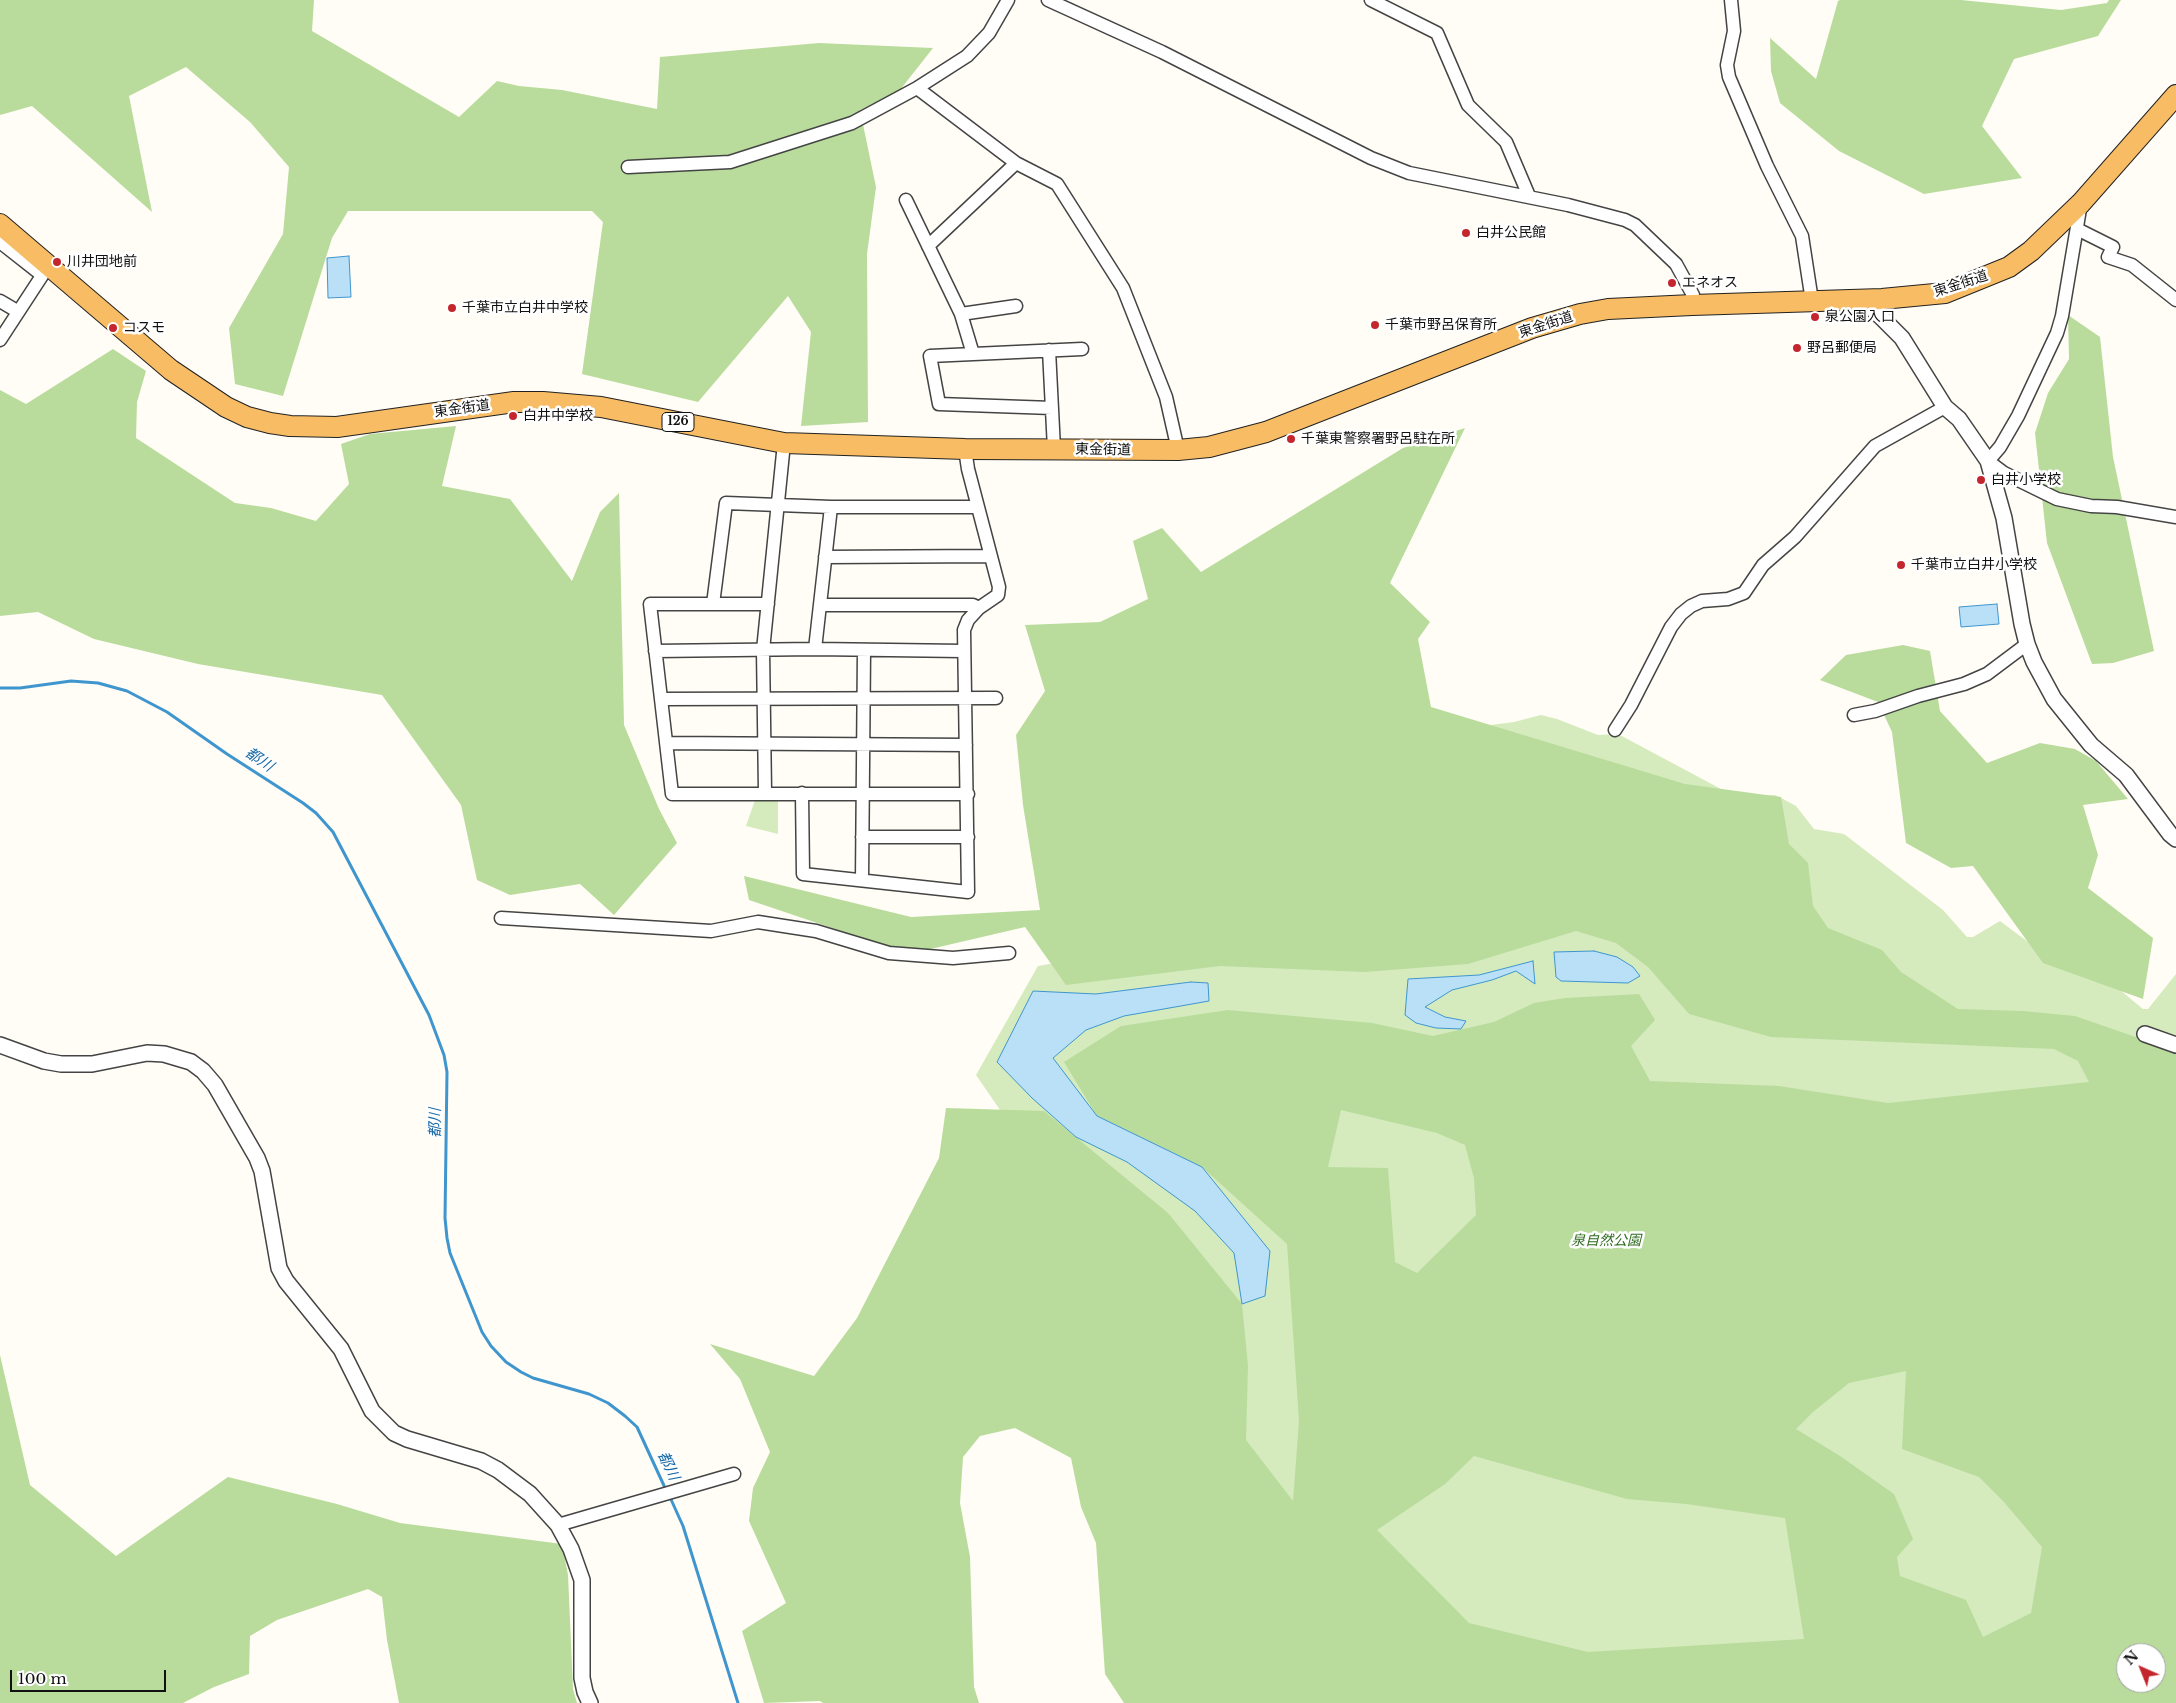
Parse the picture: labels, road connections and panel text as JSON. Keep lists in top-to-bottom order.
{
  "streets": {
    "highway": ["東金街道", "126"]
  },
  "water": ["都川"],
  "parks": ["泉自然公園"],
  "places": [
    "白井公民館",
    "川井団地前",
    "エネオス",
    "千葉市立白井中学校",
    "泉公園入口",
    "千葉市野呂保育所",
    "コスモ",
    "野呂郵便局",
    "白井中学校",
    "千葉東警察署野呂駐在所",
    "白井小学校",
    "千葉市立白井小学校"
  ],
  "scale_bar": "100 m",
  "north": "top left"
}
